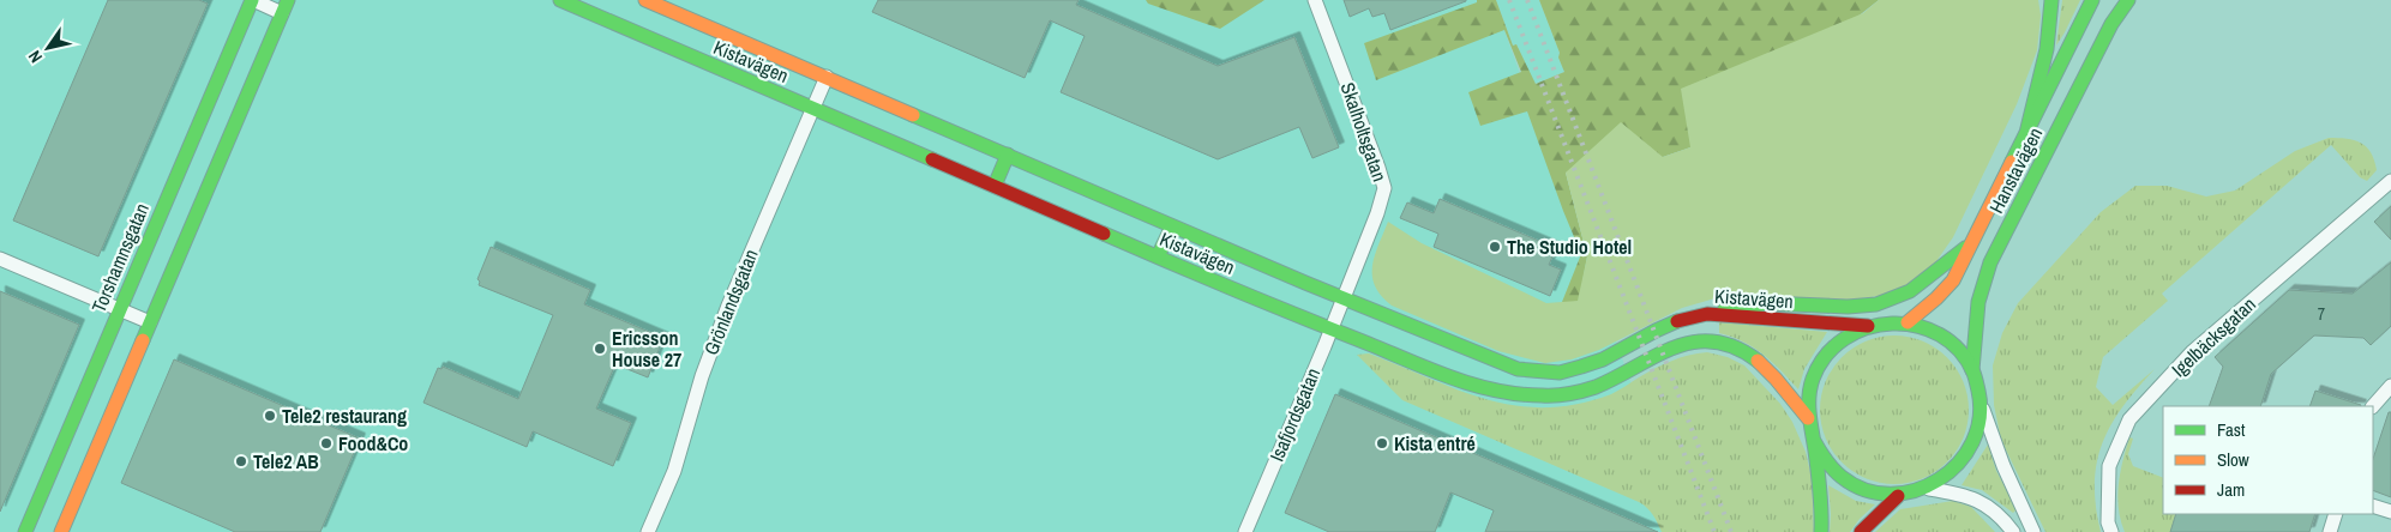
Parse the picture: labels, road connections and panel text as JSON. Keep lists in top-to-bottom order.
{
  "streets": {
    "main road": ["Kistavägen", "Hanstavägen", "Torshamnsgatan"],
    "street": [
      "Skalholtsgatan",
      "Grönlandsgatan",
      "Igelbäcksgatan",
      "Isafjordsgatan"
    ]
  },
  "crossings": [
    ["Kistavägen", "Skalholtsgatan"],
    ["Kistavägen", "Hanstavägen"],
    ["Kistavägen", "Grönlandsgatan"],
    ["Kistavägen", "Isafjordsgatan"],
    ["Skalholtsgatan", "Isafjordsgatan"]
  ],
  "places": [
    "The Studio Hotel",
    "Ericsson House 27",
    "Tele2 restaurang",
    "Food&Co",
    "Kista entré",
    "Tele2 AB"
  ],
  "house_numbers": ["7"],
  "legend": ["Fast", "Slow", "Jam"],
  "north": "bottom left"
}
